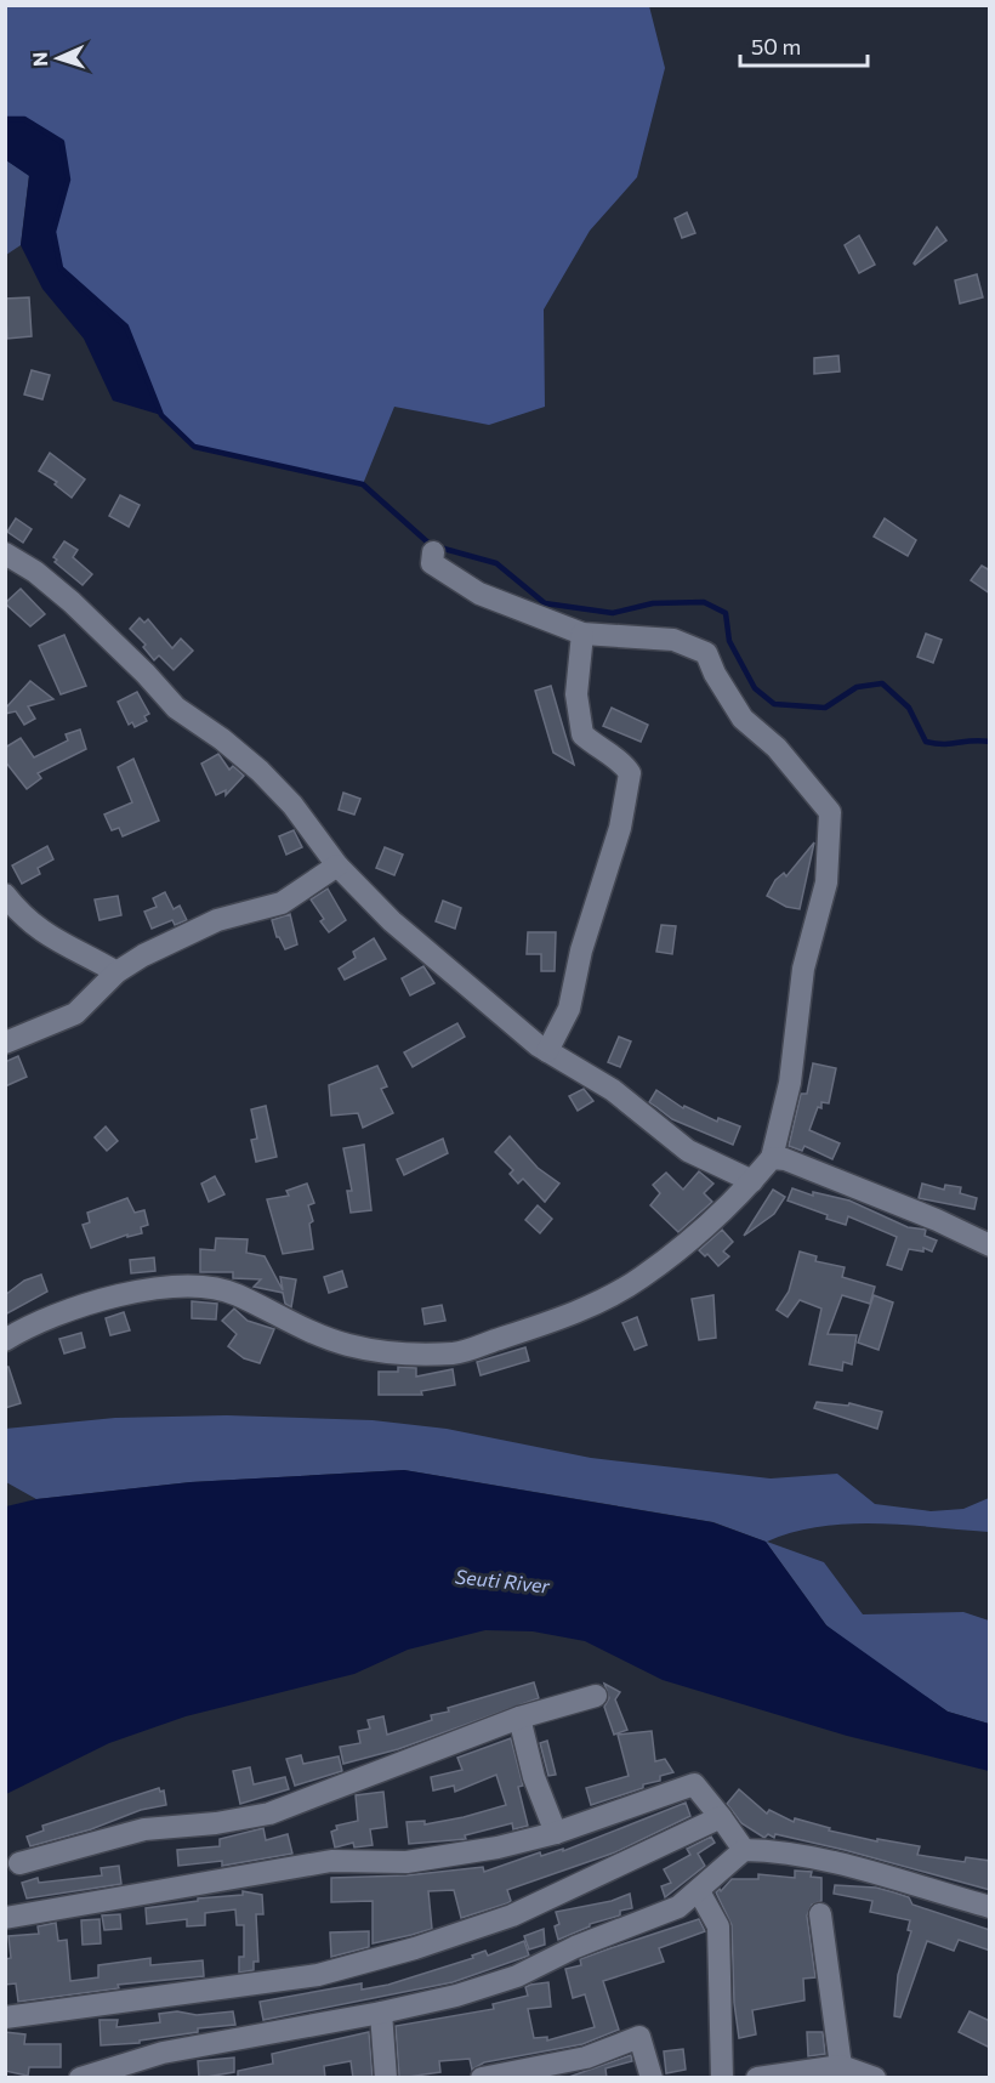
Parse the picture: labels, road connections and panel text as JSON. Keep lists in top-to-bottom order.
{
  "water": ["Seuti River"],
  "scale_bar": "50 m",
  "north": "left"
}
